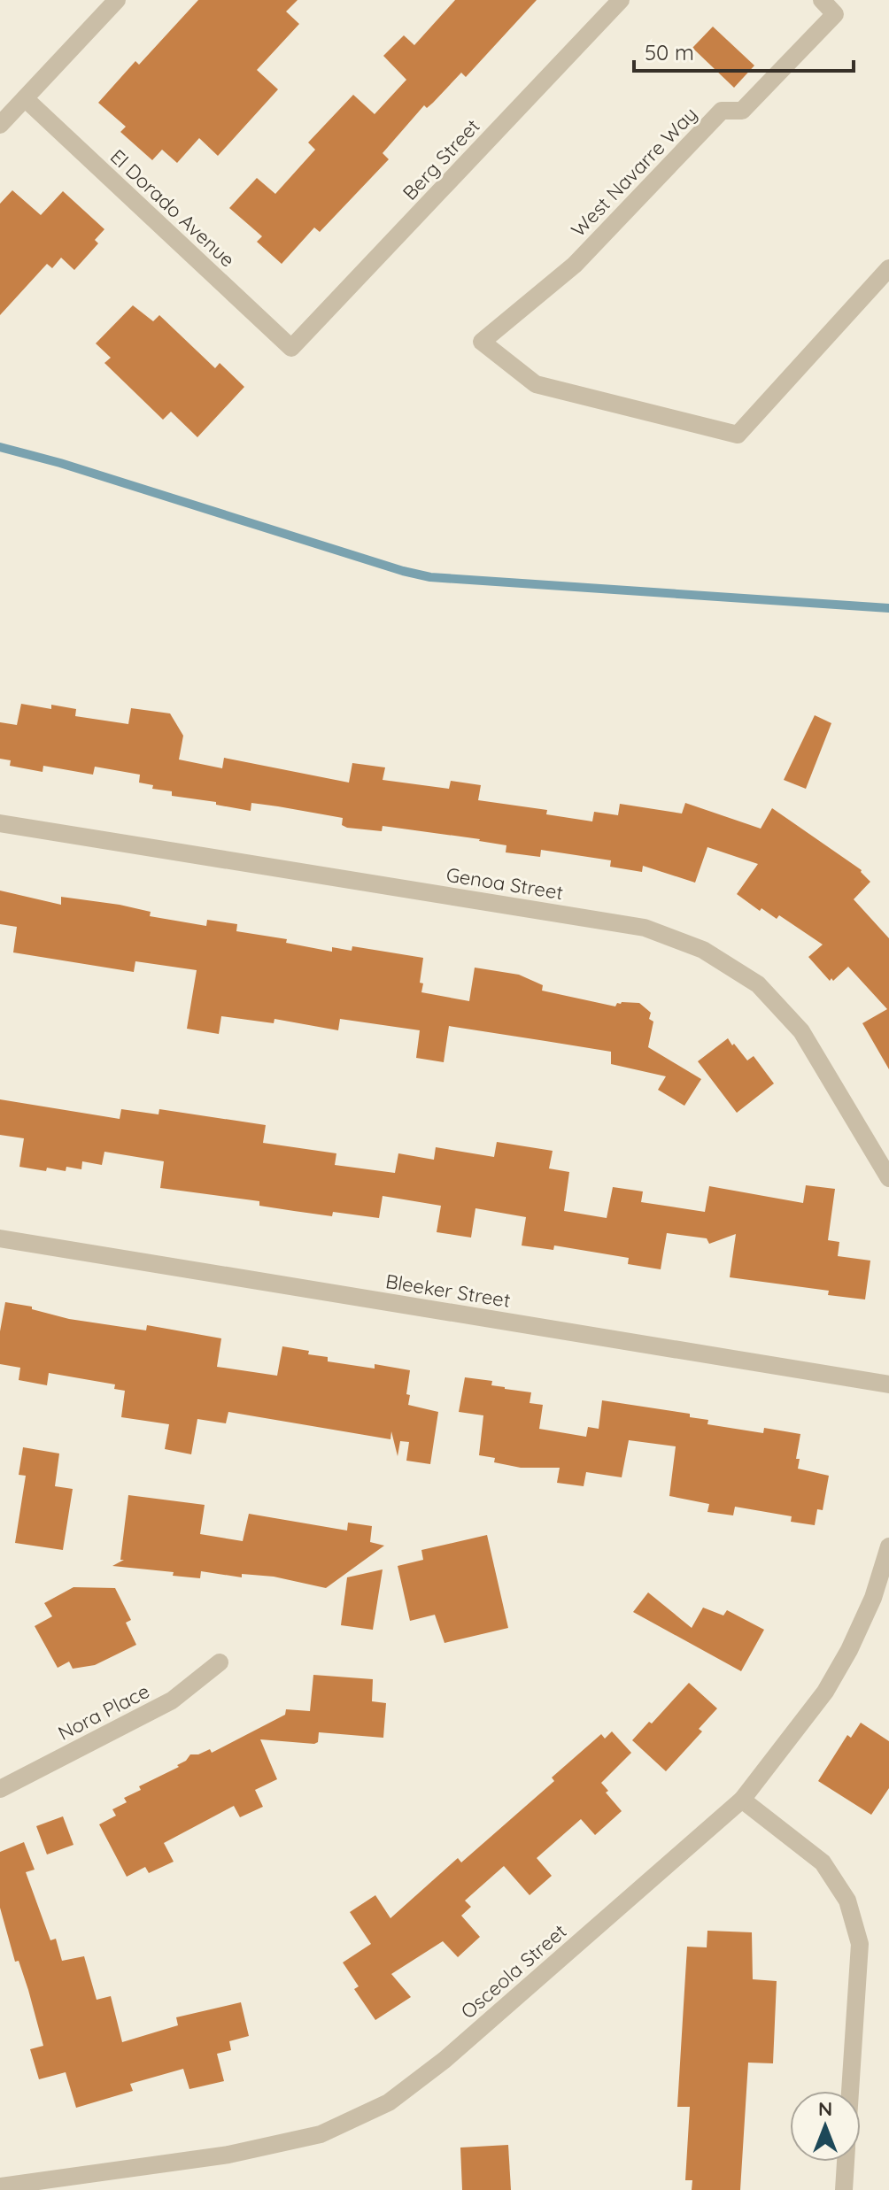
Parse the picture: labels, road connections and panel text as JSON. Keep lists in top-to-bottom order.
{
  "streets": {
    "street": [
      "Berg Street",
      "West Navarre Way",
      "El Dorado Avenue",
      "Genoa Street",
      "Bleeker Street",
      "Nora Place",
      "Osceola Street"
    ]
  },
  "crossings": [
    ["Berg Street", "El Dorado Avenue"]
  ],
  "scale_bar": "50 m",
  "north": "top"
}
